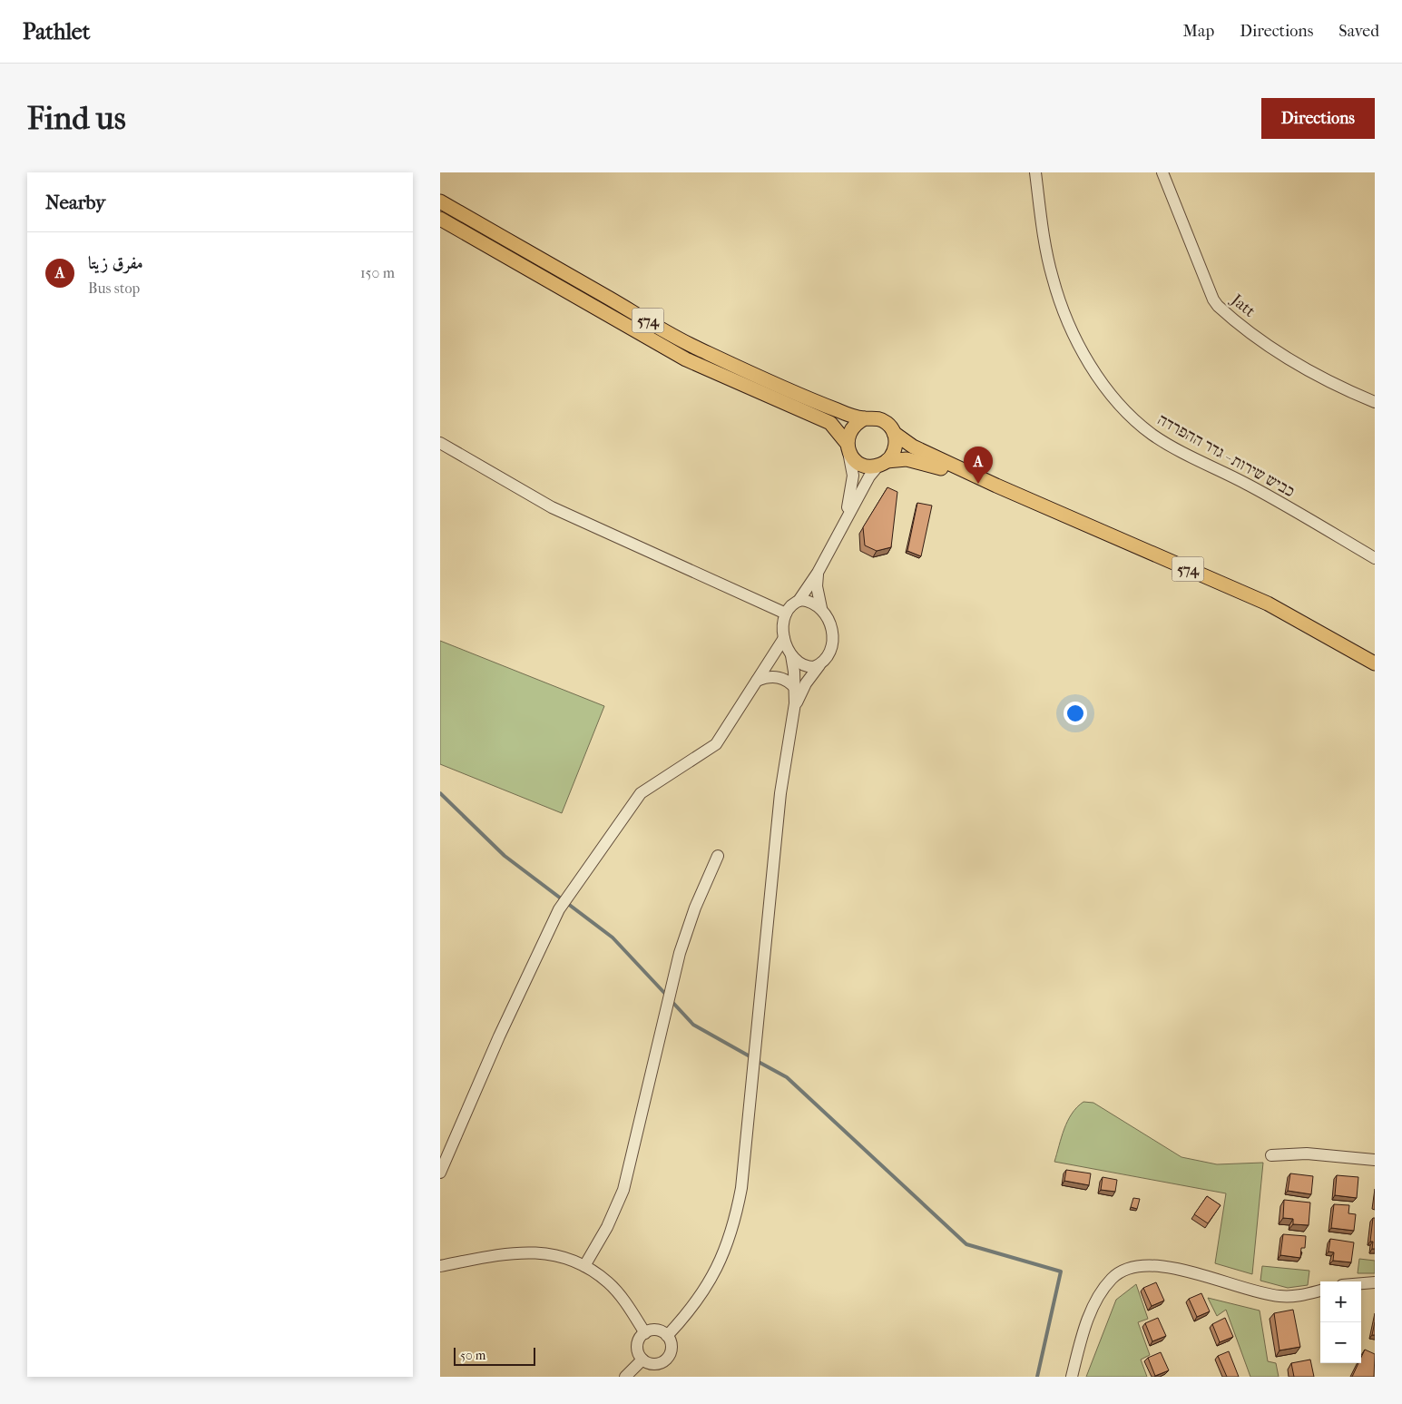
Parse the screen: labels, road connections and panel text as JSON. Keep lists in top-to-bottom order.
{
  "streets": {
    "main road": ["574"],
    "street": ["Jatt", "כביש שירות - גדר ההפרדה"]
  },
  "scale_bar": "50 m",
  "page": {
    "header": "Pathlet",
    "nav": ["Map", "Directions", "Saved"],
    "buttons": "Directions",
    "title": "Find us",
    "heading": "Nearby",
    "list": [
      {
        "mark": "A",
        "name": "مفرق زيتا",
        "note": "Bus stop",
        "value": "150 m"
      }
    ],
    "pins": "A",
    "map_buttons": ["+", "−"],
    "scale": "50 m"
  }
}
